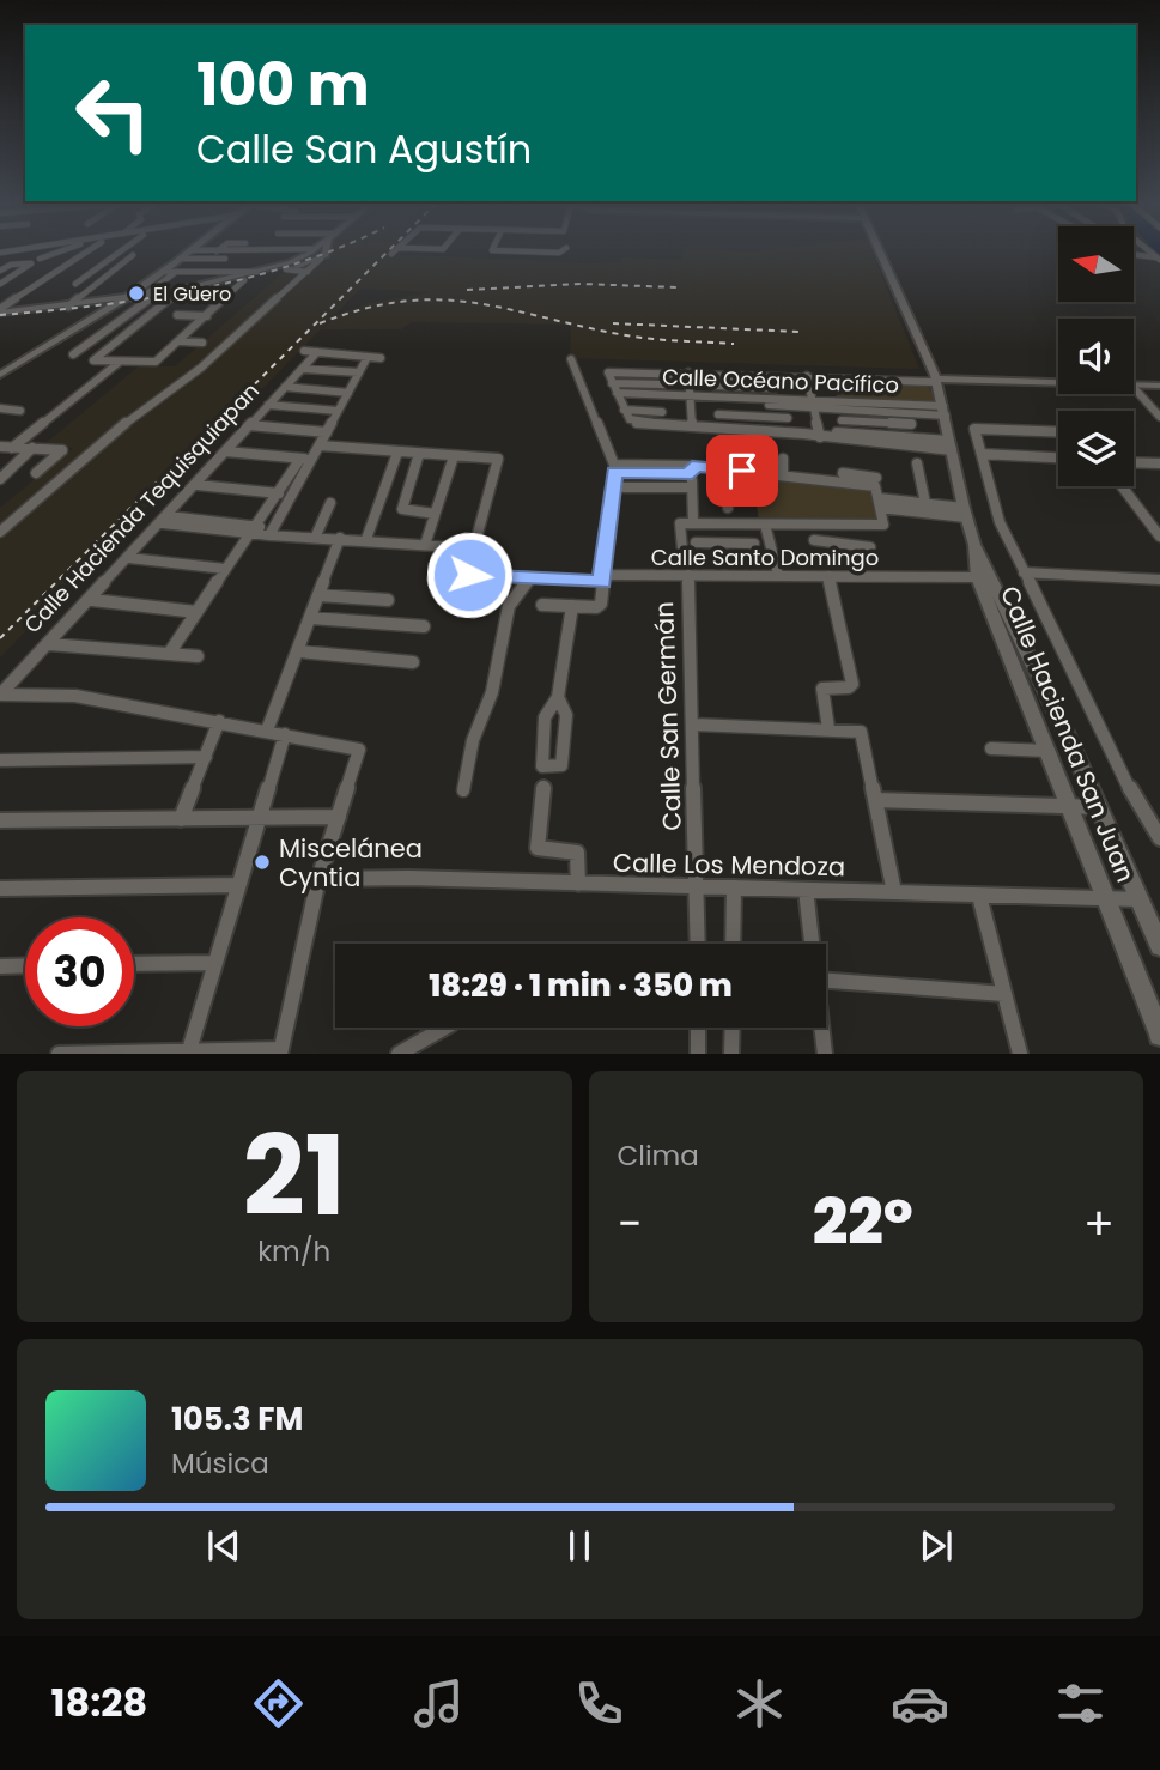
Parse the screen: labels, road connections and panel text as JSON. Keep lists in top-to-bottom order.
{
  "streets": {
    "main road": ["Calle Hacienda San Juan"],
    "street": [
      "Calle Océano Pacífico",
      "Calle Hacienda Tequisquiapan",
      "Calle Santo Domingo",
      "Calle San Germán",
      "Calle Los Mendoza"
    ]
  },
  "crossings": [
    ["Calle Océano Pacífico", "Calle Hacienda San Juan"],
    ["Calle Hacienda Tequisquiapan", "Calle Los Mendoza"],
    ["Calle Santo Domingo", "Calle San Germán"],
    ["Calle Santo Domingo", "Calle Hacienda San Juan"],
    ["Calle San Germán", "Calle Los Mendoza"],
    ["Calle Hacienda San Juan", "Calle Los Mendoza"]
  ],
  "places": ["El Güero", "Miscelánea Cyntia"],
  "north": "left",
  "page": {
    "turn": ["100 m", "Calle San Agustín"],
    "limit": "30",
    "trip": "18:29 · 1 min · 350 m",
    "tile": [
      ["21", "km/h"],
      "Clima"
    ],
    "heat": ["−", "22°", "+"],
    "song": ["105.3 FM", "Música"],
    "tabs": "18:28"
  }
}
